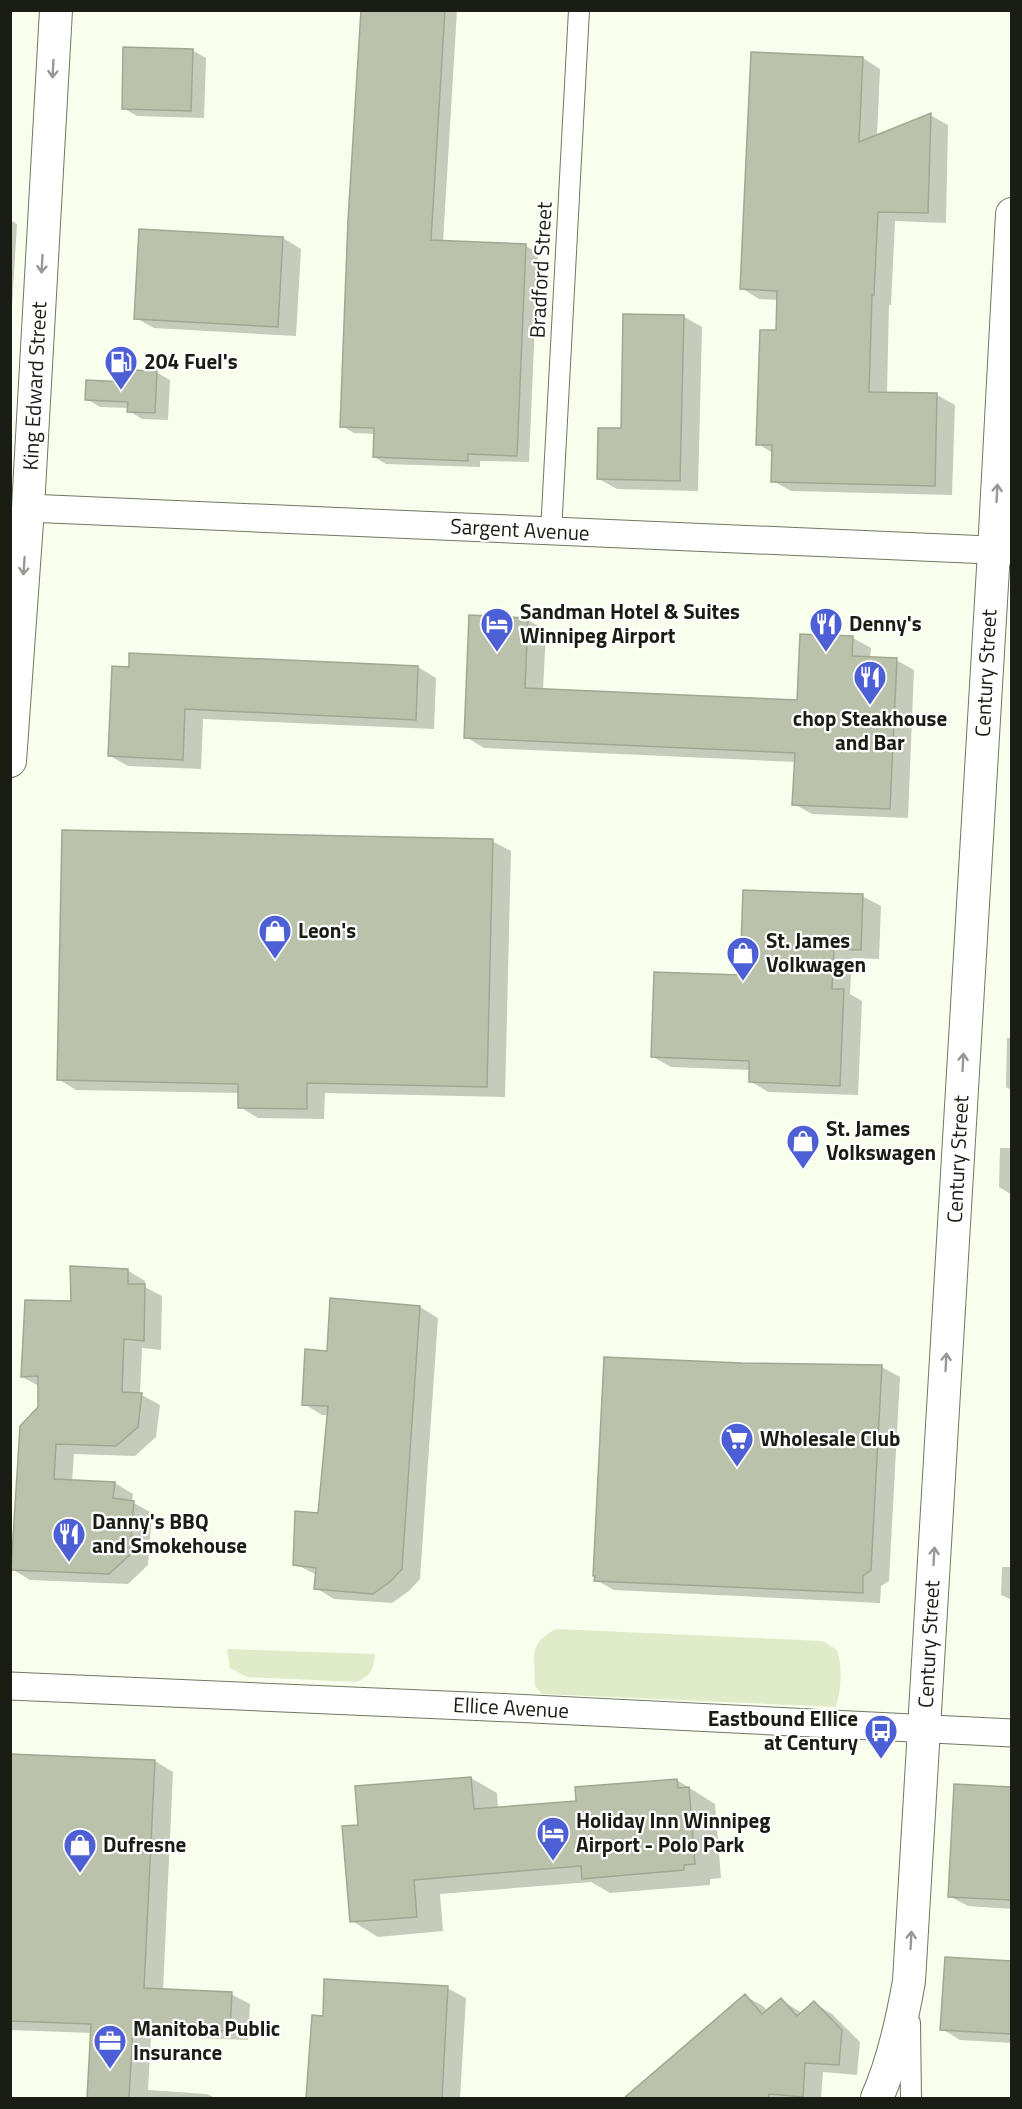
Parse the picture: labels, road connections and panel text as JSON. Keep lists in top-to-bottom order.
{
  "streets": {
    "main road": [
      "King Edward Street",
      "Sargent Avenue",
      "Century Street",
      "Ellice Avenue"
    ],
    "street": ["Bradford Street"]
  },
  "crossings": [
    ["Bradford Street", "Sargent Avenue"],
    ["King Edward Street", "Sargent Avenue"],
    ["Sargent Avenue", "Century Street"],
    ["Century Street", "Ellice Avenue"]
  ],
  "one_way": ["King Edward Street", "Century Street"],
  "places": {
    "fuel station": ["204 Fuel's"],
    "hotel": ["Sandman Hotel & Suites Winnipeg Airport", "Holiday Inn Winnipeg Airport - Polo Park"],
    "restaurant": ["Denny's", "chop Steakhouse and Bar", "Danny's BBQ and Smokehouse"],
    "shop": [
      "Leon's",
      "St. James Volkwagen",
      "St. James Volkswagen",
      "Dufresne"
    ],
    "supermarket": ["Wholesale Club"],
    "bus stop": ["Eastbound Ellice at Century"],
    "office": ["Manitoba Public Insurance"]
  }
}
